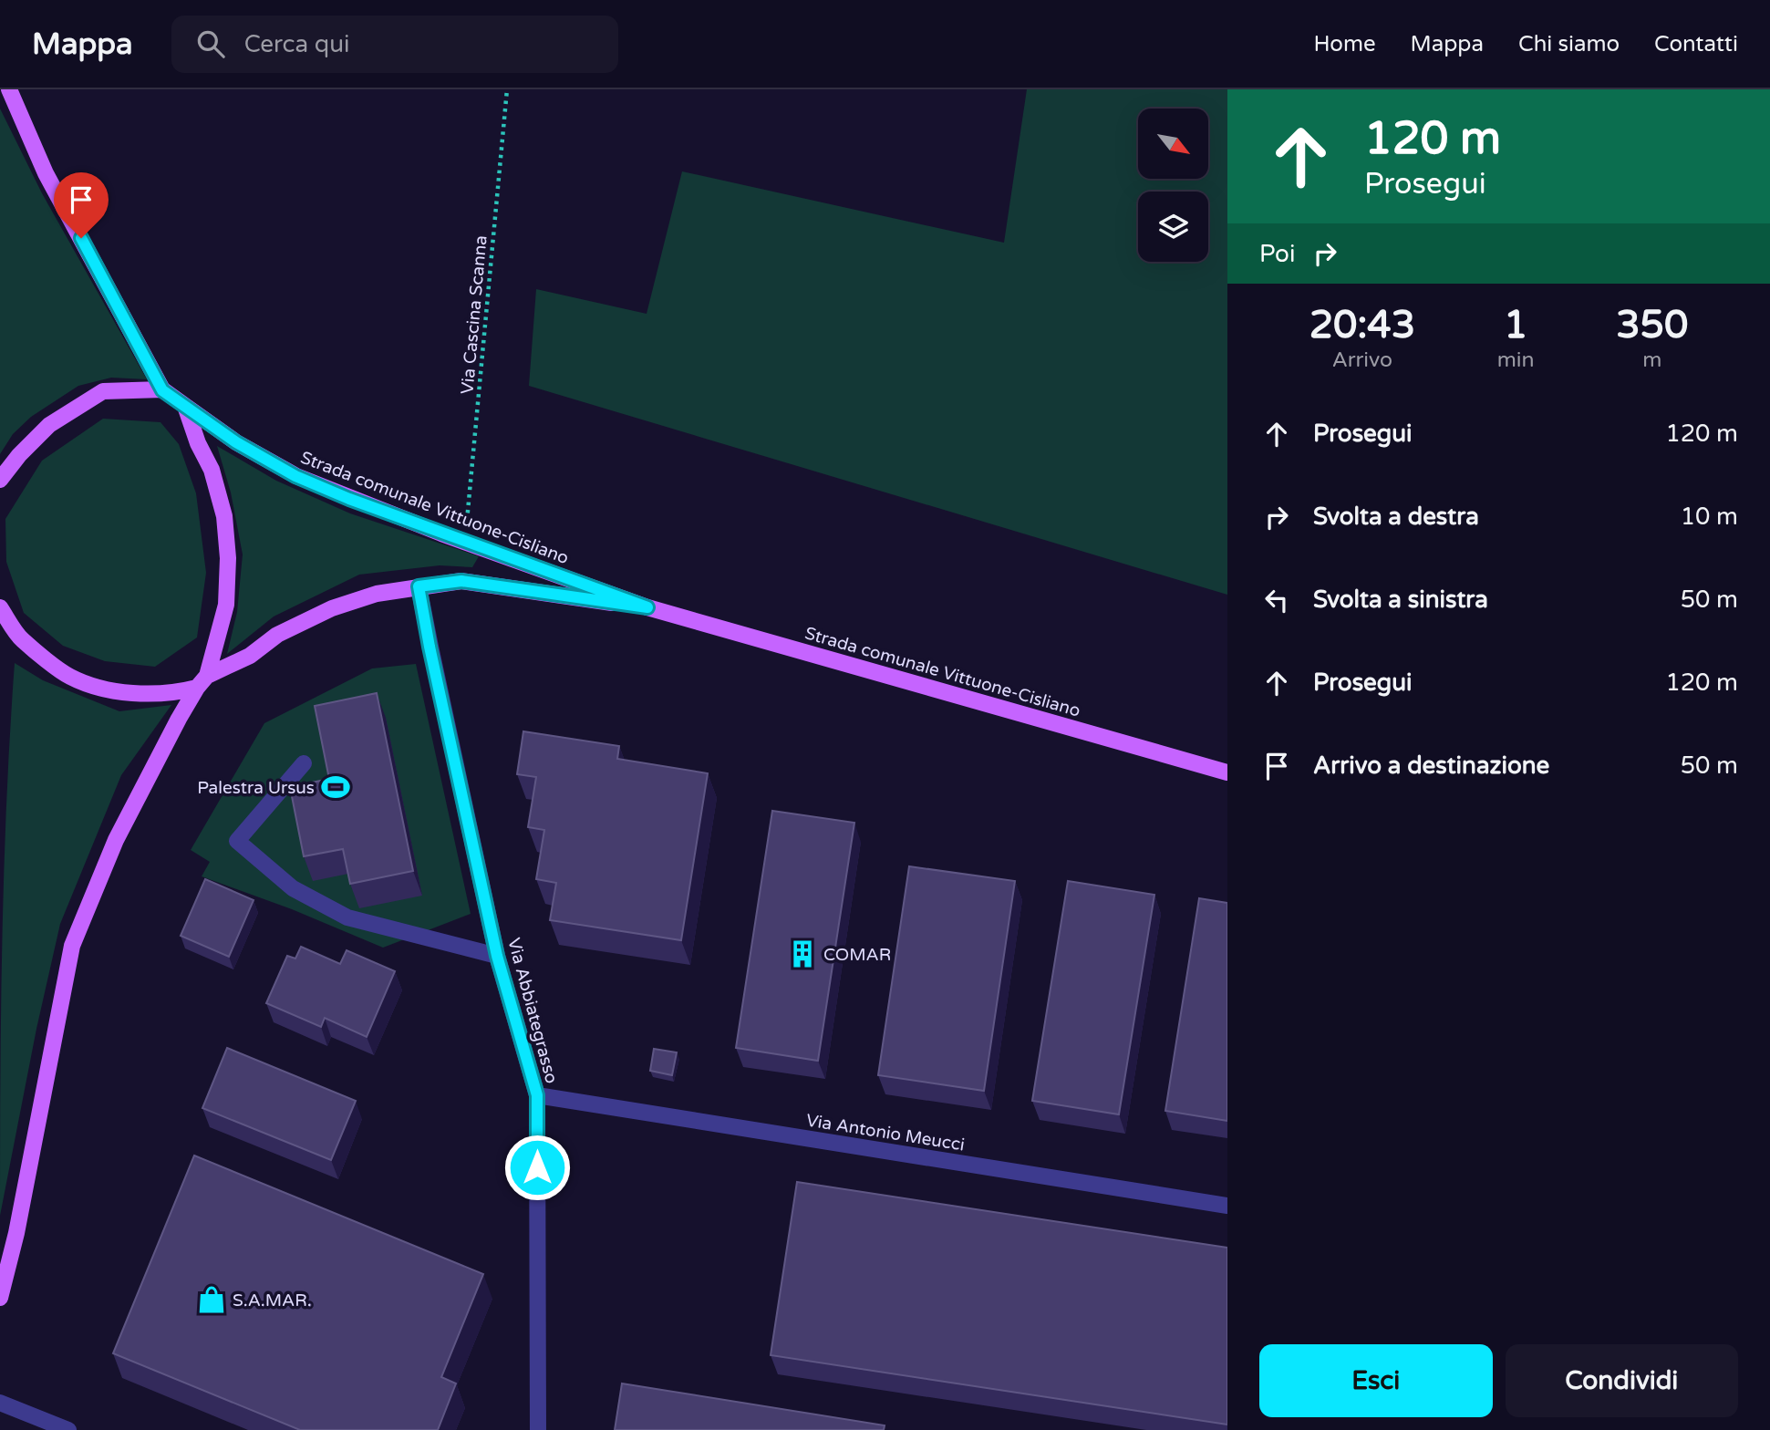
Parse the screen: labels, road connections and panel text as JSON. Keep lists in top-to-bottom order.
{
  "streets": {
    "main road": ["Strada comunale Vittuone-Cisliano"],
    "street": ["Via Abbiategrasso", "Via Antonio Meucci"],
    "path": ["Via Cascina Scanna"]
  },
  "crossings": [
    ["Via Cascina Scanna", "Strada comunale Vittuone-Cisliano"],
    ["Strada comunale Vittuone-Cisliano", "Via Abbiategrasso"],
    ["Via Abbiategrasso", "Via Antonio Meucci"]
  ],
  "places": {
    "sports": ["Palestra Ursus"],
    "building": ["COMAR"],
    "shop": ["S.A.MAR."]
  },
  "north": "bottom right",
  "page": {
    "header": "Mappa",
    "search": "Cerca qui",
    "nav": [
      "Home",
      "Mappa",
      "Chi siamo",
      "Contatti"
    ],
    "turn": ["120 m", "Prosegui"],
    "then": "Poi",
    "eta": [
      "20:43",
      "Arrivo",
      "1",
      "min",
      "350",
      "m"
    ],
    "list": [
      {
        "name": "Prosegui",
        "value": "120 m"
      },
      {
        "name": "Svolta a destra",
        "value": "10 m"
      },
      {
        "name": "Svolta a sinistra",
        "value": "50 m"
      },
      {
        "name": "Prosegui",
        "value": "120 m"
      },
      {
        "name": "Arrivo a destinazione",
        "value": "50 m"
      }
    ],
    "buttons": ["Esci", "Condividi"]
  }
}
